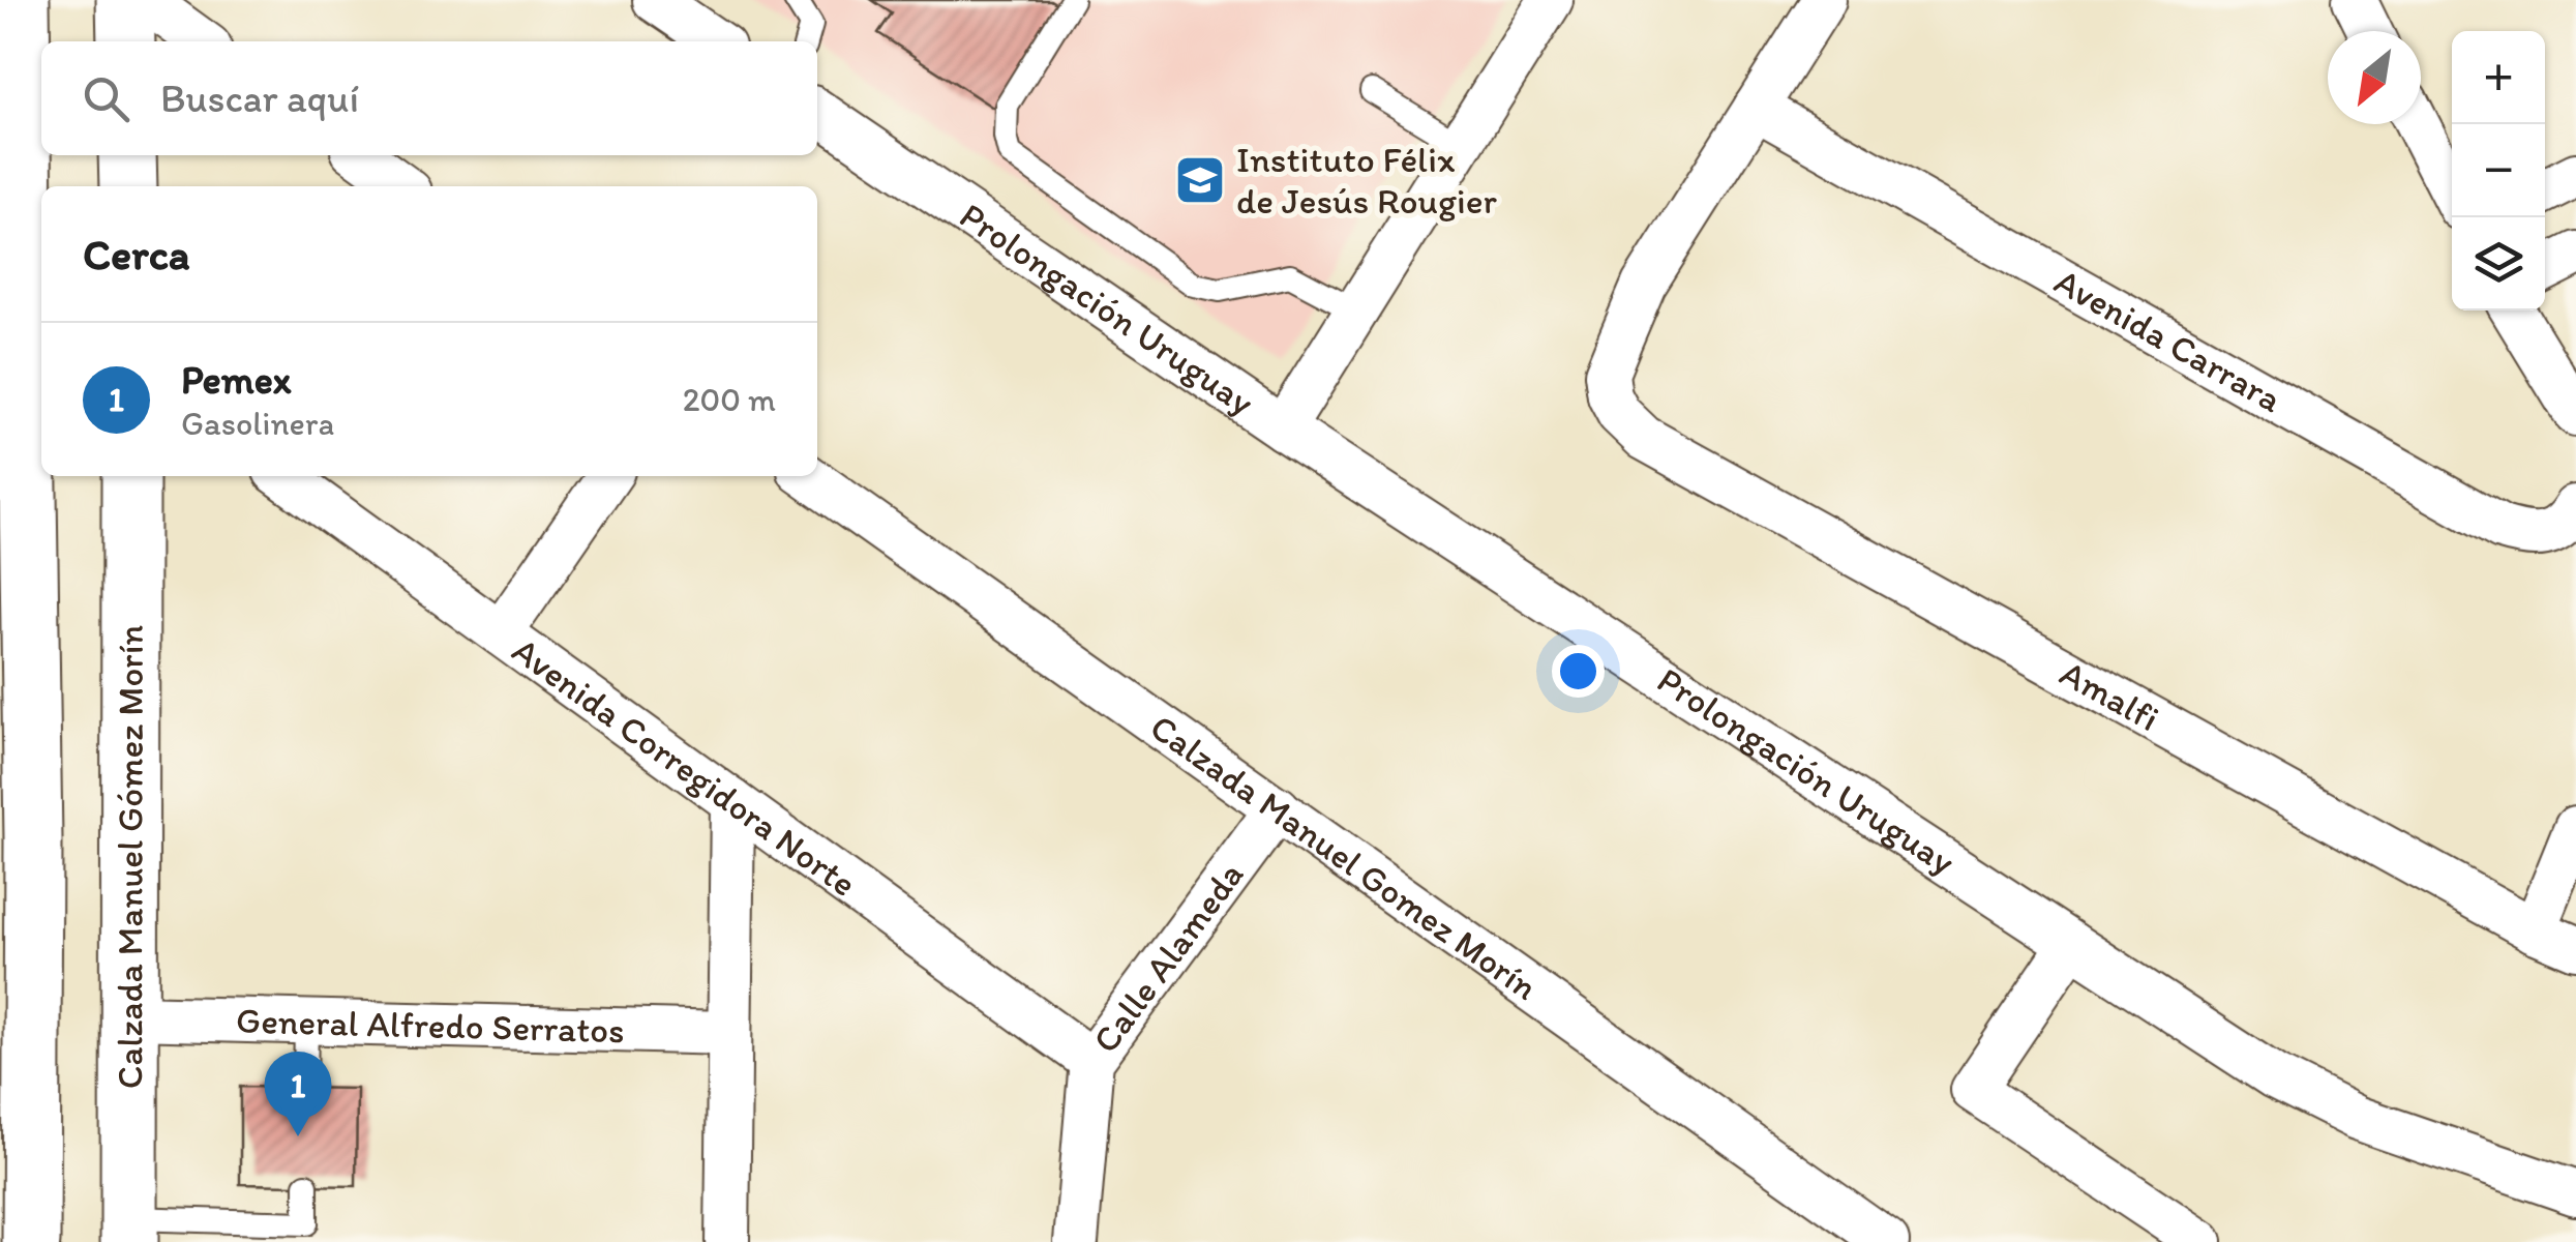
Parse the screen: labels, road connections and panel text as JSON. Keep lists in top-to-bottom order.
{
  "streets": {
    "main road": ["Calzada Manuel Gómez Morín"],
    "street": [
      "Prolongación Uruguay",
      "Avenida Carrara",
      "Amalfi",
      "Avenida Corregidora Norte",
      "Calzada Manuel Gomez Morín",
      "Calle Alameda",
      "General Alfredo Serratos"
    ]
  },
  "crossings": [
    ["Avenida Carrara", "Amalfi"],
    ["Avenida Corregidora Norte", "Calle Alameda"],
    ["Calzada Manuel Gomez Morín", "Calle Alameda"],
    ["Calzada Manuel Gómez Morín", "General Alfredo Serratos"]
  ],
  "places": {
    "school or university": ["Instituto Félix de Jesús Rougier"]
  },
  "north": "bottom left",
  "page": {
    "map_buttons": ["+", "−"],
    "search": "Buscar aquí",
    "heading": "Cerca",
    "list": [
      {
        "mark": "1",
        "name": "Pemex",
        "note": "Gasolinera",
        "value": "200 m"
      }
    ],
    "pins": "1"
  }
}
